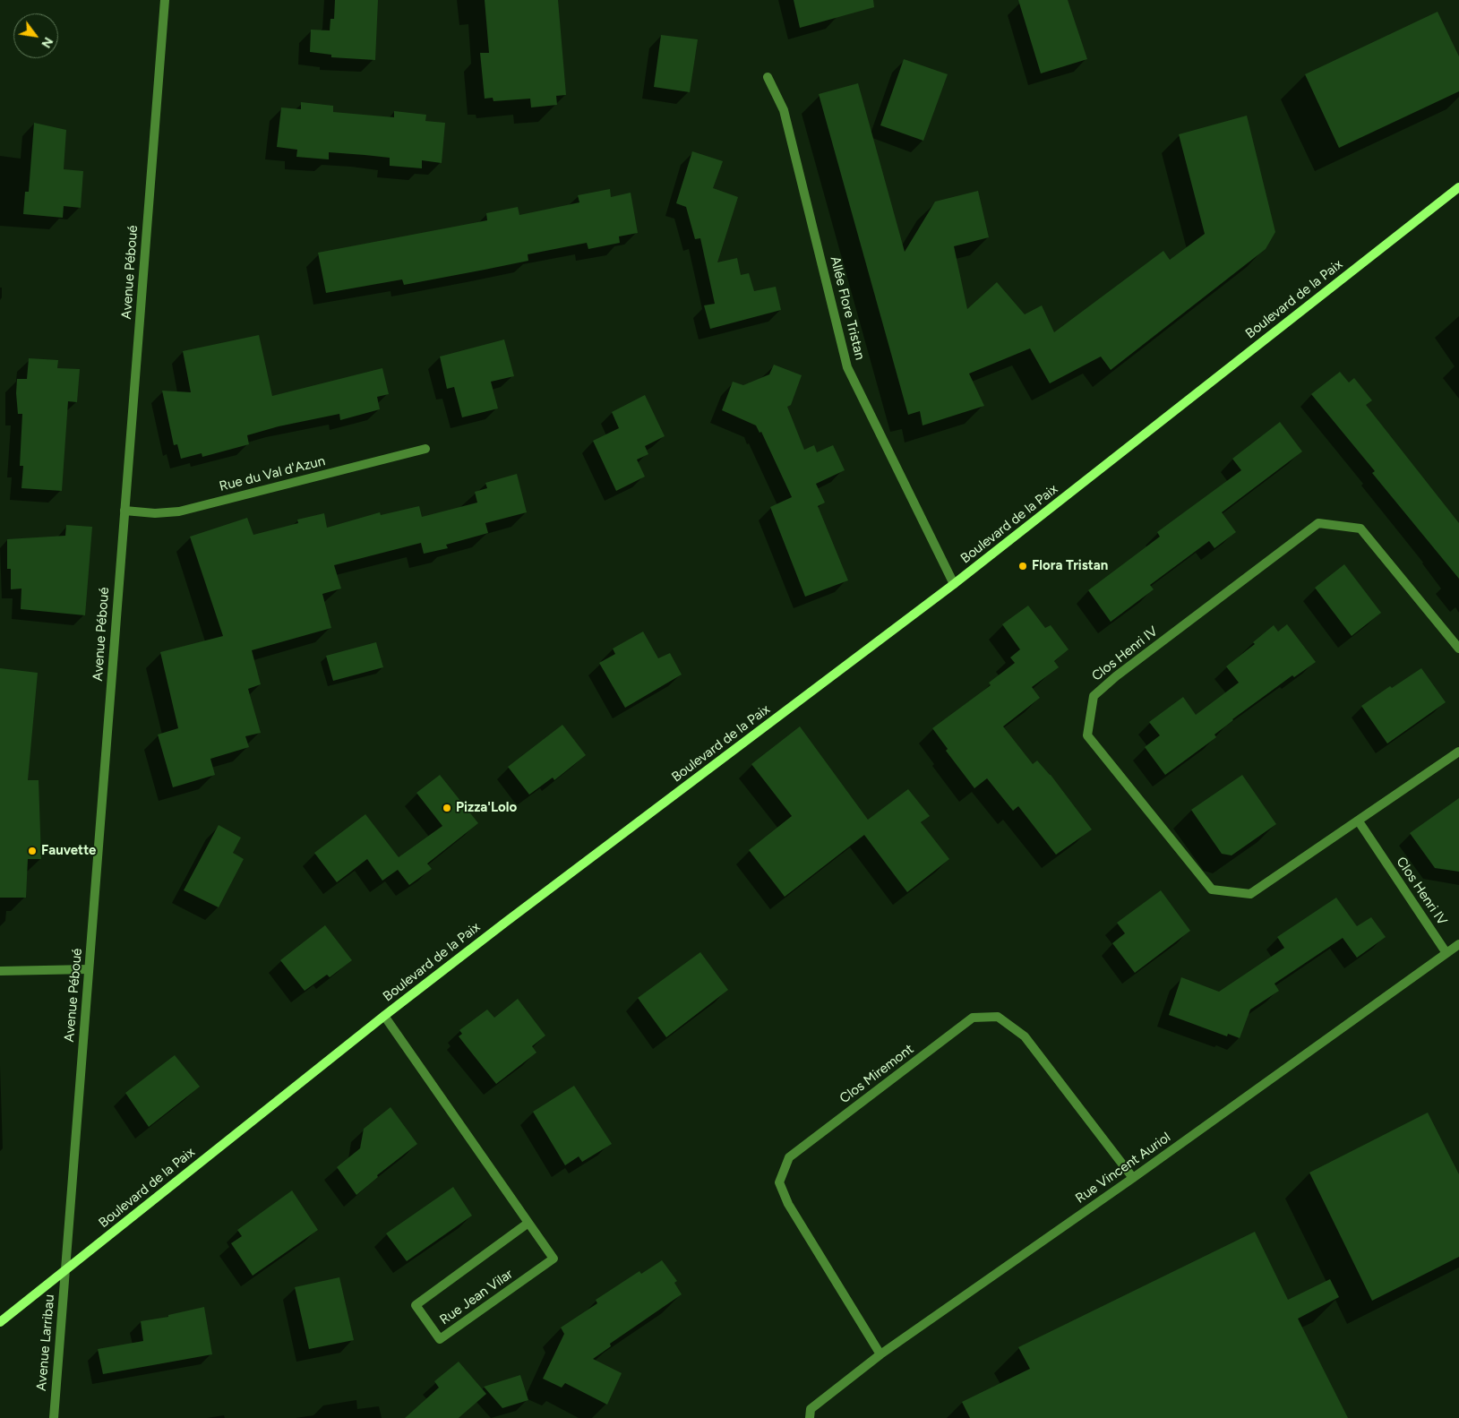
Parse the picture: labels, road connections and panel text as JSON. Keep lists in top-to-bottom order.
{
  "streets": {
    "main road": ["Boulevard de la Paix"],
    "street": [
      "Avenue Péboué",
      "Allée Flore Tristan",
      "Rue du Val d'Azun",
      "Clos Henri IV",
      "Clos Miremont",
      "Rue Vincent Auriol",
      "Rue Jean Vilar",
      "Avenue Larribau"
    ]
  },
  "crossings": [
    ["Avenue Péboué", "Boulevard de la Paix"],
    ["Avenue Péboué", "Rue du Val d'Azun"],
    ["Avenue Péboué", "Avenue Larribau"],
    ["Boulevard de la Paix", "Allée Flore Tristan"],
    ["Boulevard de la Paix", "Rue Jean Vilar"],
    ["Boulevard de la Paix", "Avenue Larribau"],
    ["Clos Henri IV", "Rue Vincent Auriol"],
    ["Clos Miremont", "Rue Vincent Auriol"]
  ],
  "places": ["Flora Tristan", "Pizza'Lolo", "Fauvette"],
  "north": "bottom right"
}
